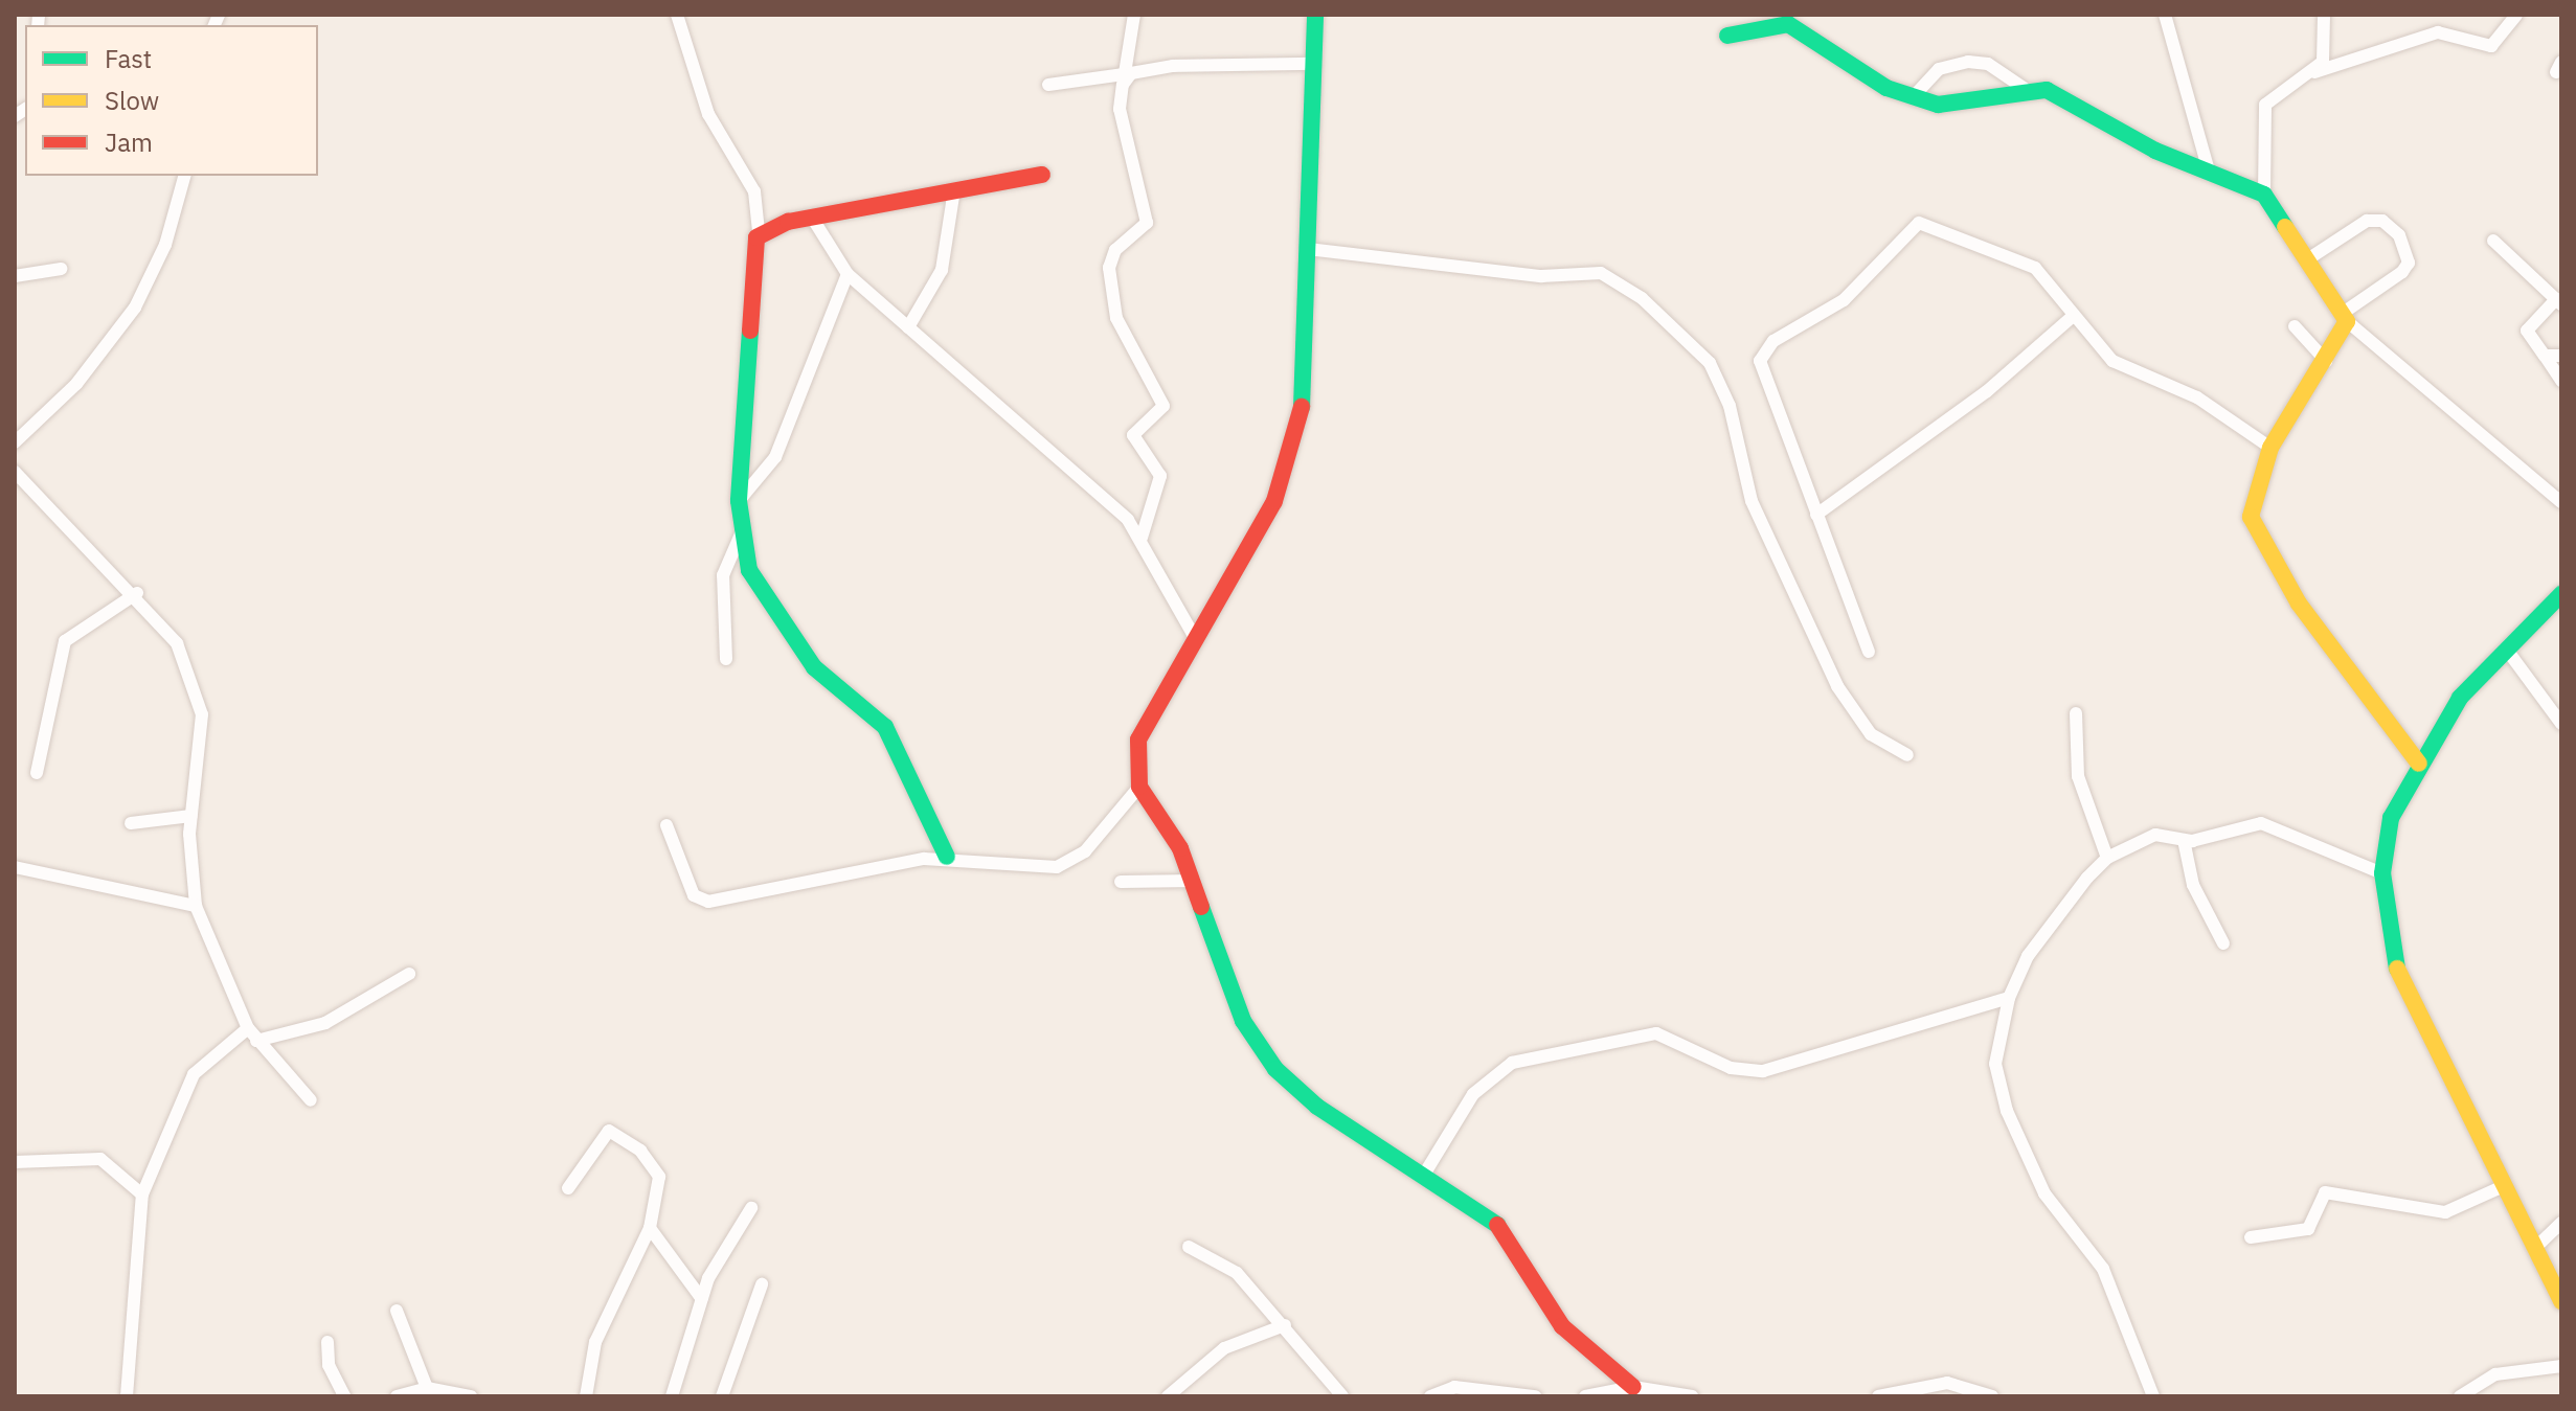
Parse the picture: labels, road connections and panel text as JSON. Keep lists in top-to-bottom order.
{
  "legend": ["Fast", "Slow", "Jam"]
}
